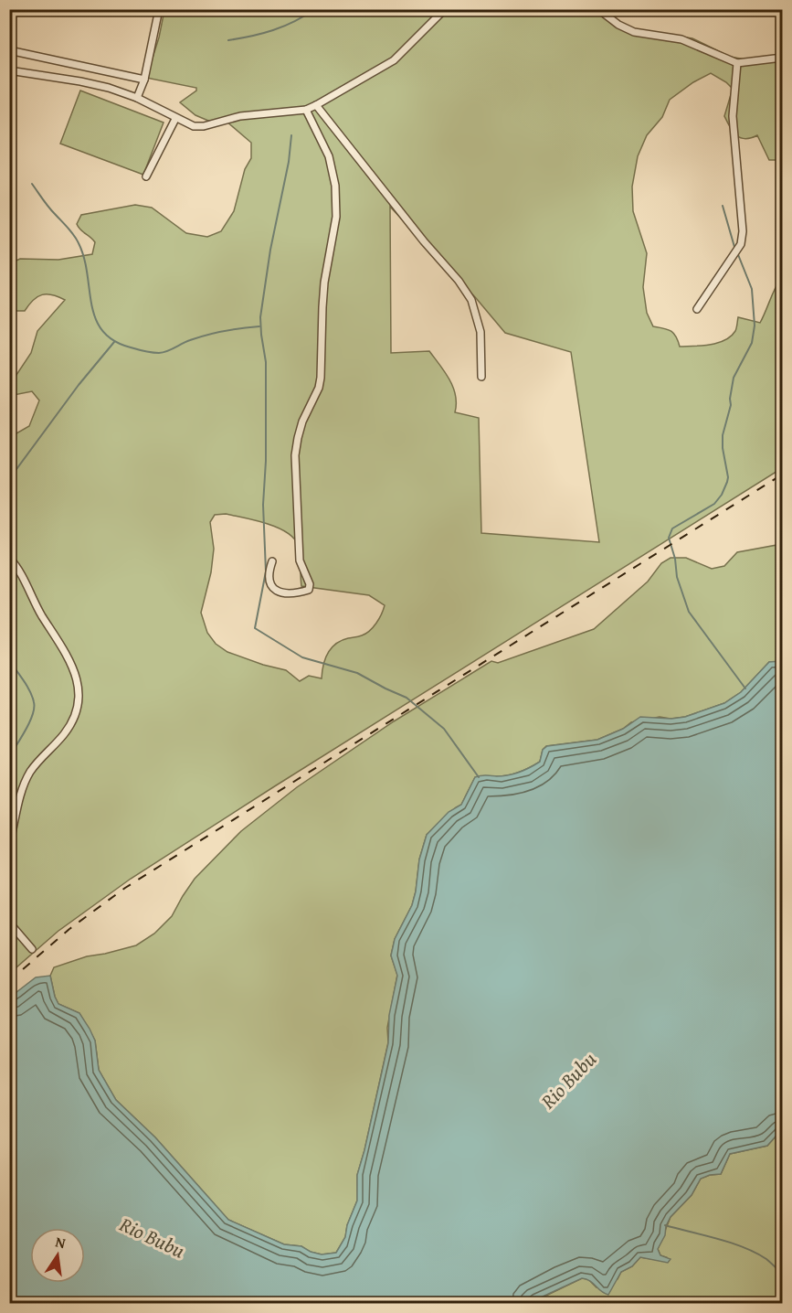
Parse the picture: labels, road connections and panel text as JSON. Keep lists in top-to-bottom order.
{
  "water": ["Rio Bubu"],
  "north": "top"
}
